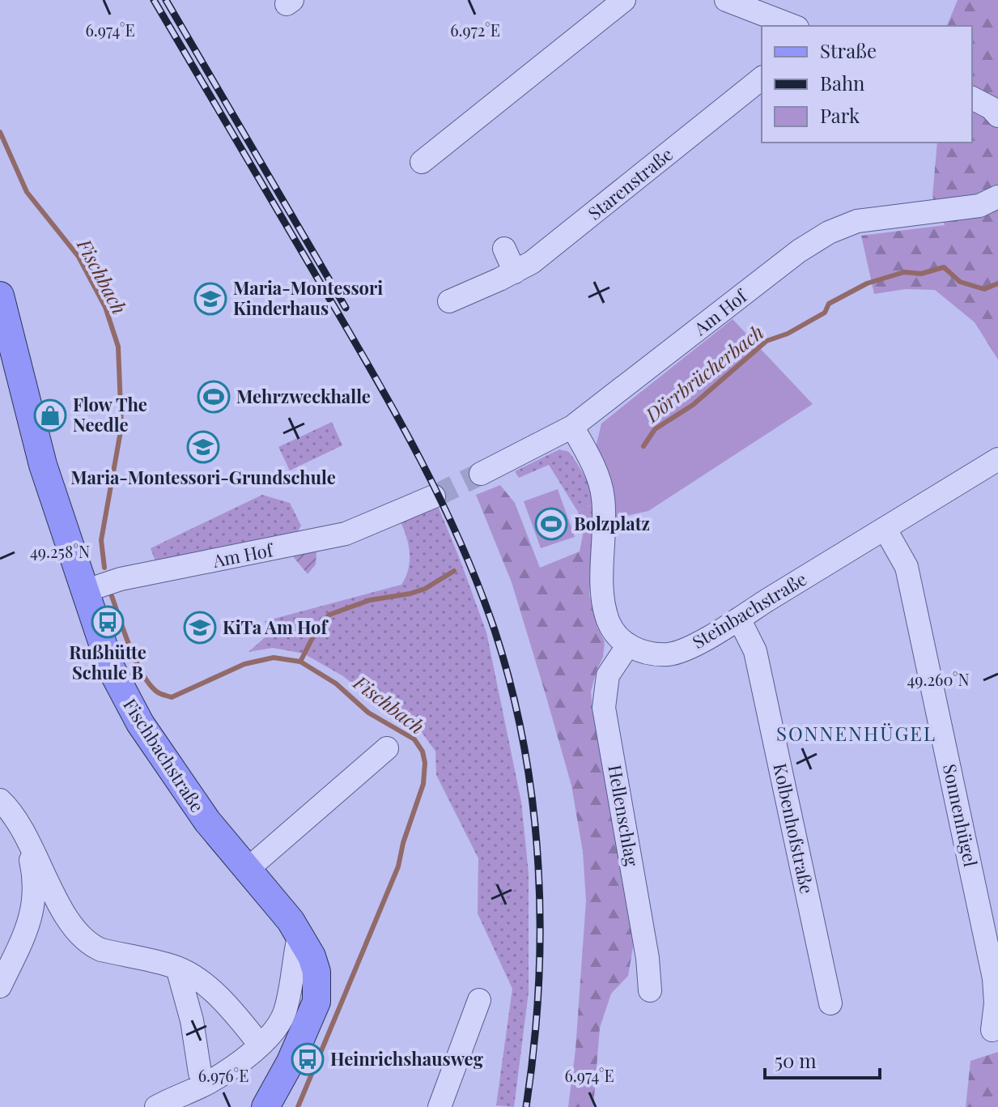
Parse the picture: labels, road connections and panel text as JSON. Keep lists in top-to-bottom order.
{
  "streets": {
    "main road": ["Fischbachstraße"],
    "street": [
      "Starenstraße",
      "Am Hof",
      "Steinbachstraße",
      "Hellenschlag",
      "Sonnenhügel",
      "Kolbenhofstraße"
    ]
  },
  "crossings": [
    ["Am Hof", "Fischbachstraße"],
    ["Steinbachstraße", "Hellenschlag"],
    ["Steinbachstraße", "Sonnenhügel"],
    ["Steinbachstraße", "Kolbenhofstraße"]
  ],
  "districts": ["SONNENHÜGEL"],
  "water": ["Fischbach", "Dörrbrücherbach"],
  "places": {
    "school or university": ["Maria-Montessori Kinderhaus", "Maria-Montessori-Grundschule", "KiTa Am Hof"],
    "sports": ["Mehrzweckhalle", "Bolzplatz"],
    "shop": ["Flow The Needle"],
    "bus stop": ["Rußhütte Schule B", "Heinrichshausweg"]
  },
  "legend": ["Straße", "Bahn", "Park"],
  "scale_bar": "50 m",
  "coordinates": [
    "6.974°E",
    "6.972°E",
    "49.258°N",
    "49.260°N",
    "6.976°E"
  ]
}
